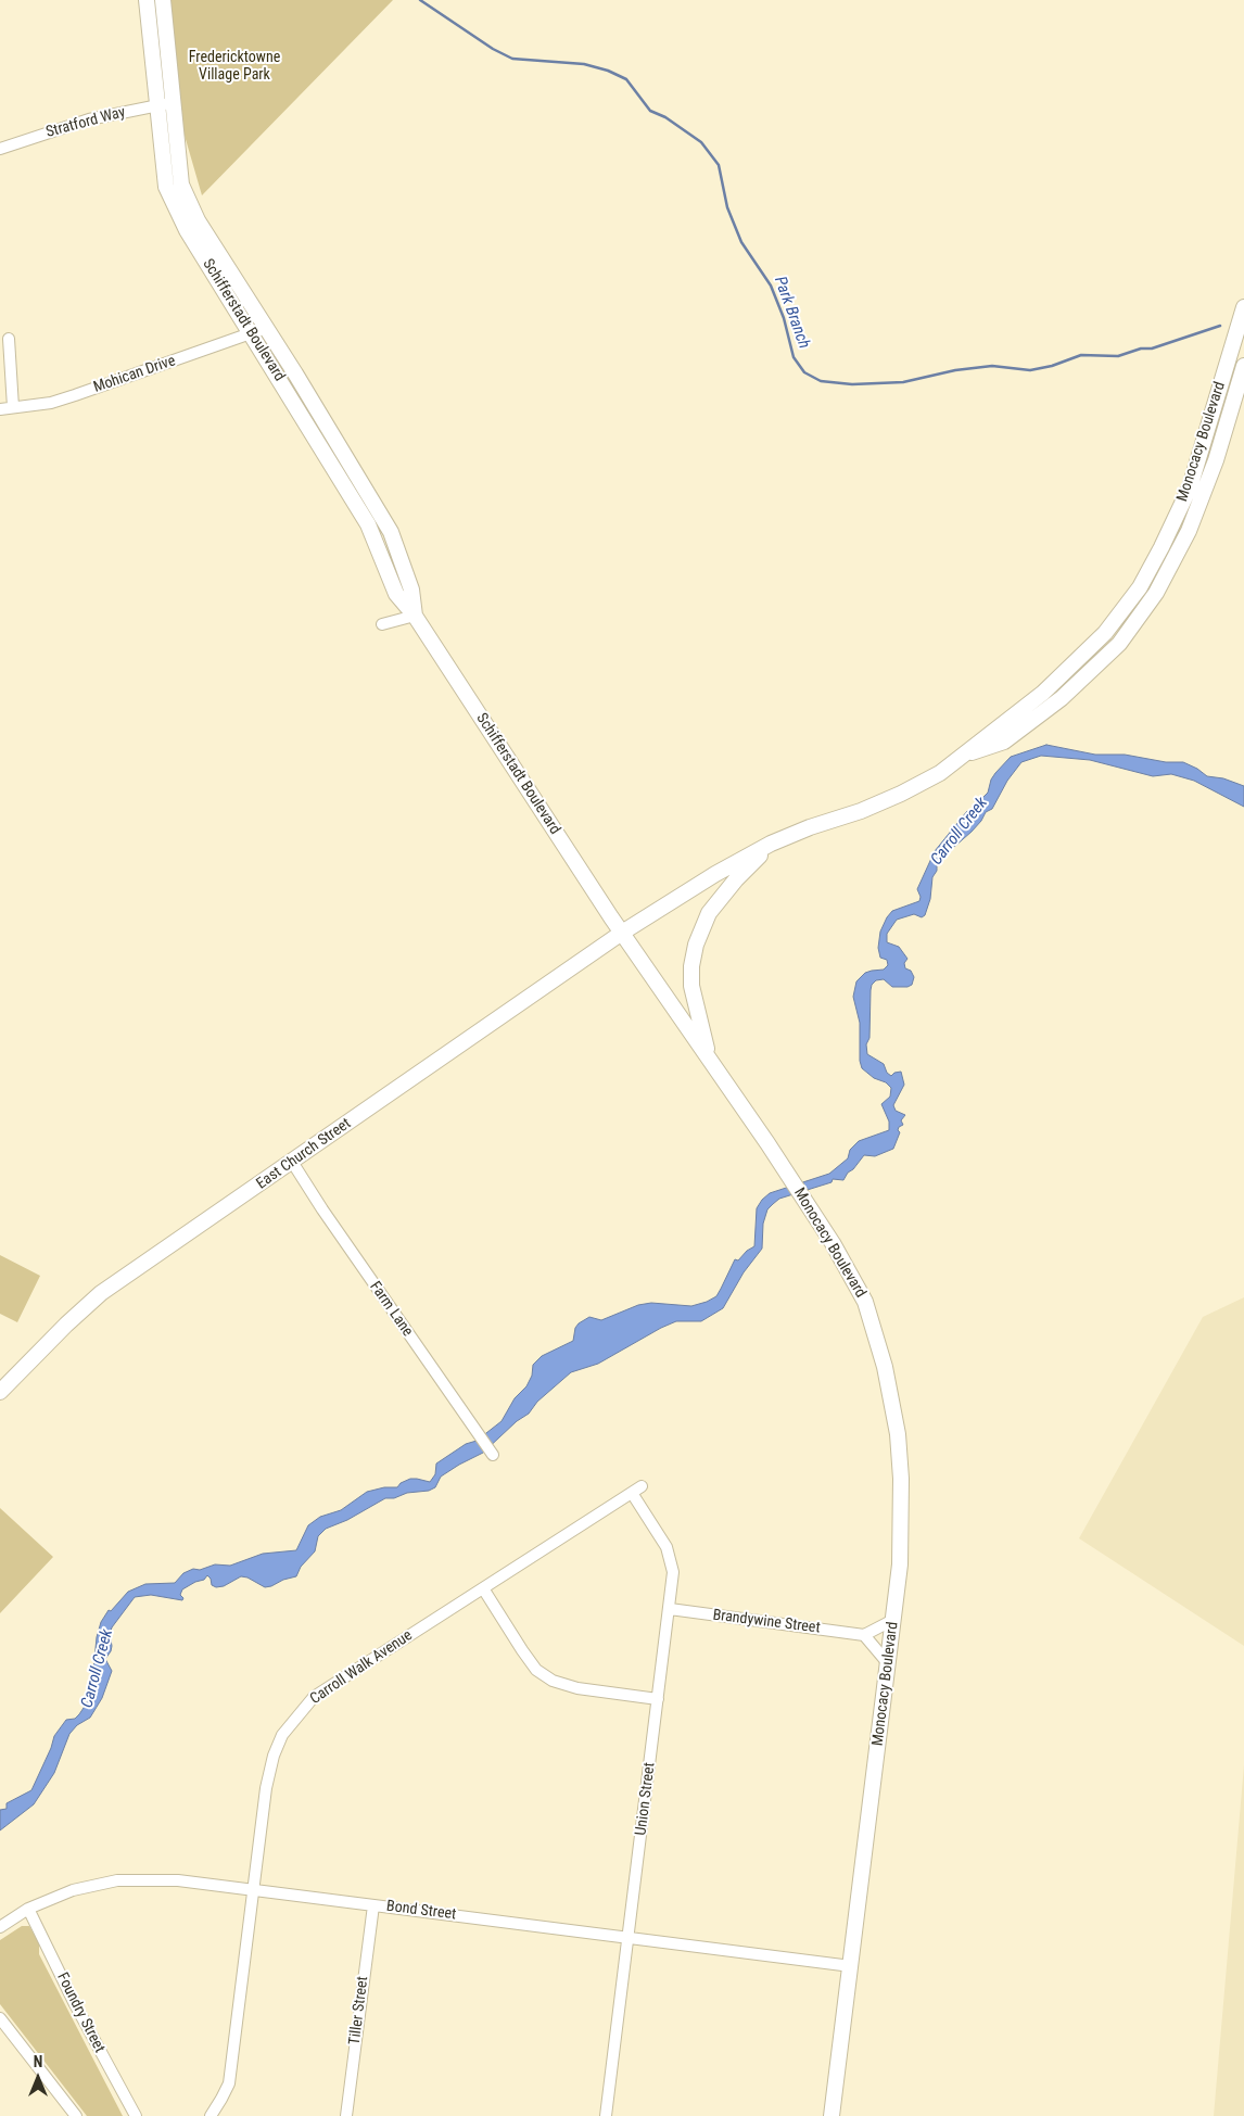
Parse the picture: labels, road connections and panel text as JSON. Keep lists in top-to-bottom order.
{
  "streets": {
    "main road": ["Schifferstadt Boulevard", "Monocacy Boulevard", "East Church Street"],
    "street": [
      "Stratford Way",
      "Mohican Drive",
      "Farm Lane",
      "Brandywine Street",
      "Carroll Walk Avenue",
      "Union Street",
      "Bond Street",
      "Tiller Street",
      "Foundry Street"
    ]
  },
  "crossings": [
    ["Stratford Way", "Schifferstadt Boulevard"],
    ["Schifferstadt Boulevard", "Mohican Drive"],
    ["Schifferstadt Boulevard", "Monocacy Boulevard"],
    ["Schifferstadt Boulevard", "East Church Street"],
    ["Monocacy Boulevard", "East Church Street"],
    ["Monocacy Boulevard", "Bond Street"],
    ["East Church Street", "Farm Lane"],
    ["Brandywine Street", "Union Street"],
    ["Carroll Walk Avenue", "Union Street"],
    ["Carroll Walk Avenue", "Bond Street"],
    ["Union Street", "Bond Street"],
    ["Bond Street", "Tiller Street"],
    ["Bond Street", "Foundry Street"]
  ],
  "water": ["Park Branch", "Carroll Creek"],
  "parks": ["Fredericktowne Village Park"],
  "north": "top"
}
